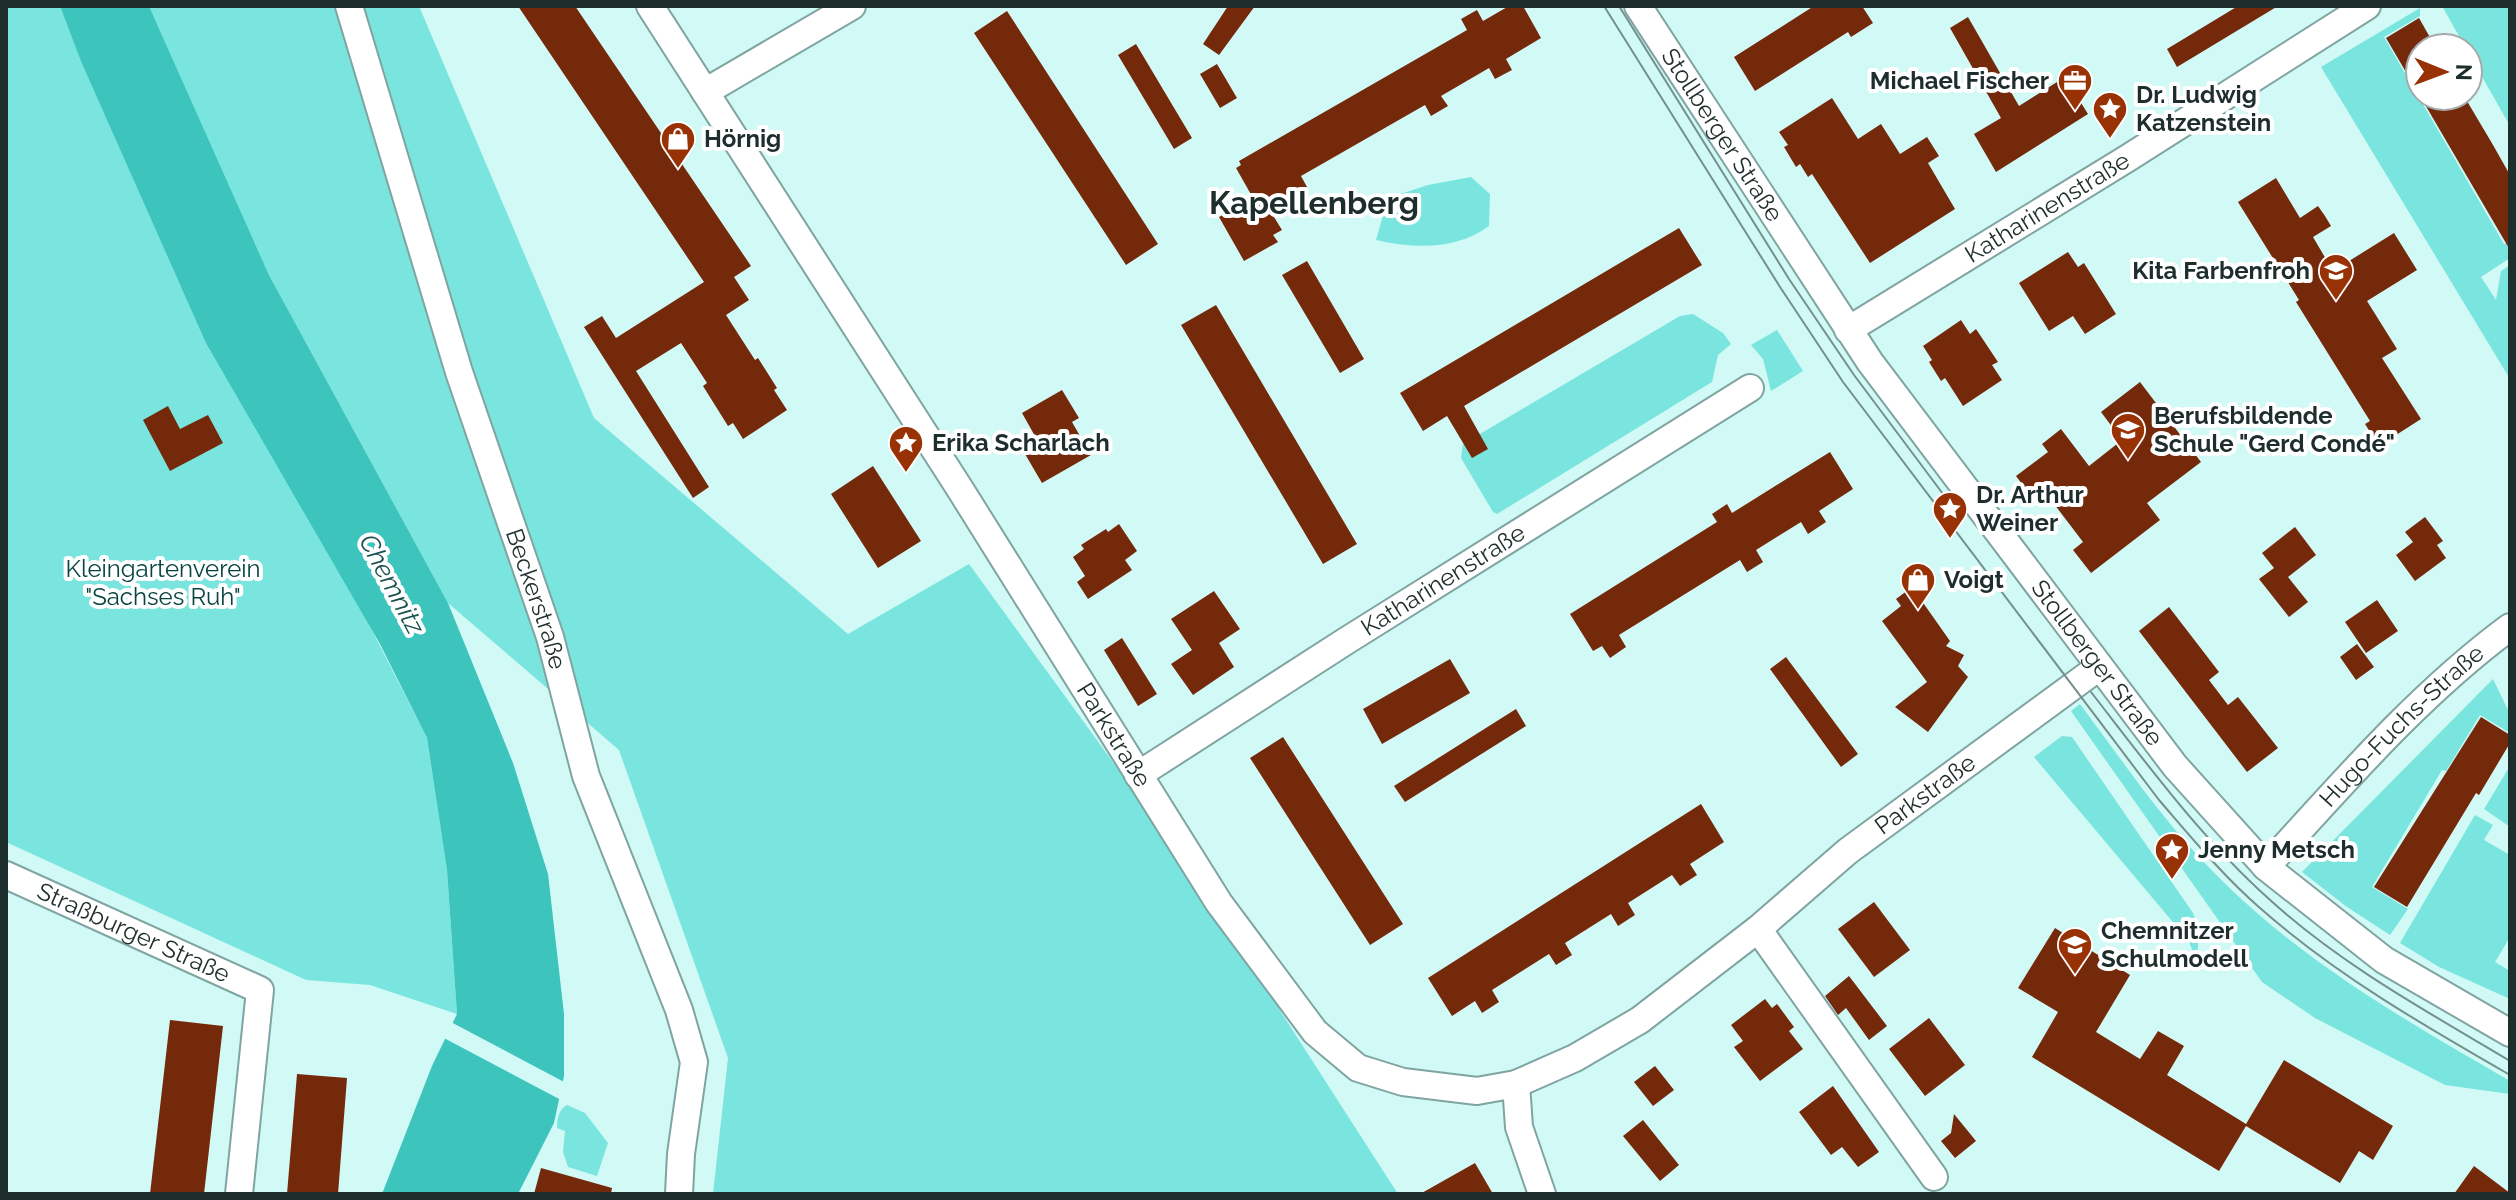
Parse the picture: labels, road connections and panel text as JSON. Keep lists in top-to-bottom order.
{
  "streets": {
    "street": [
      "Stollberger Straße",
      "Katharinenstraße",
      "Beckerstraße",
      "Hugo-Fuchs-Straße",
      "Parkstraße",
      "Straßburger Straße"
    ]
  },
  "crossings": [
    ["Stollberger Straße", "Katharinenstraße"],
    ["Stollberger Straße", "Hugo-Fuchs-Straße"],
    ["Stollberger Straße", "Parkstraße"],
    ["Katharinenstraße", "Parkstraße"]
  ],
  "districts": ["Kapellenberg"],
  "water": ["Chemnitz"],
  "parks": ["Kleingartenverein \"Sachses Ruh\""],
  "places": {
    "office": ["Michael Fischer"],
    "place": [
      "Dr. Ludwig Katzenstein",
      "Erika Scharlach",
      "Dr. Arthur Weiner",
      "Jenny Metsch"
    ],
    "shop": ["Hörnig", "Voigt"],
    "school or university": ["Kita Farbenfroh", "Berufsbildende Schule \"Gerd Condé\"", "Chemnitzer Schulmodell"]
  },
  "north": "right"
}
